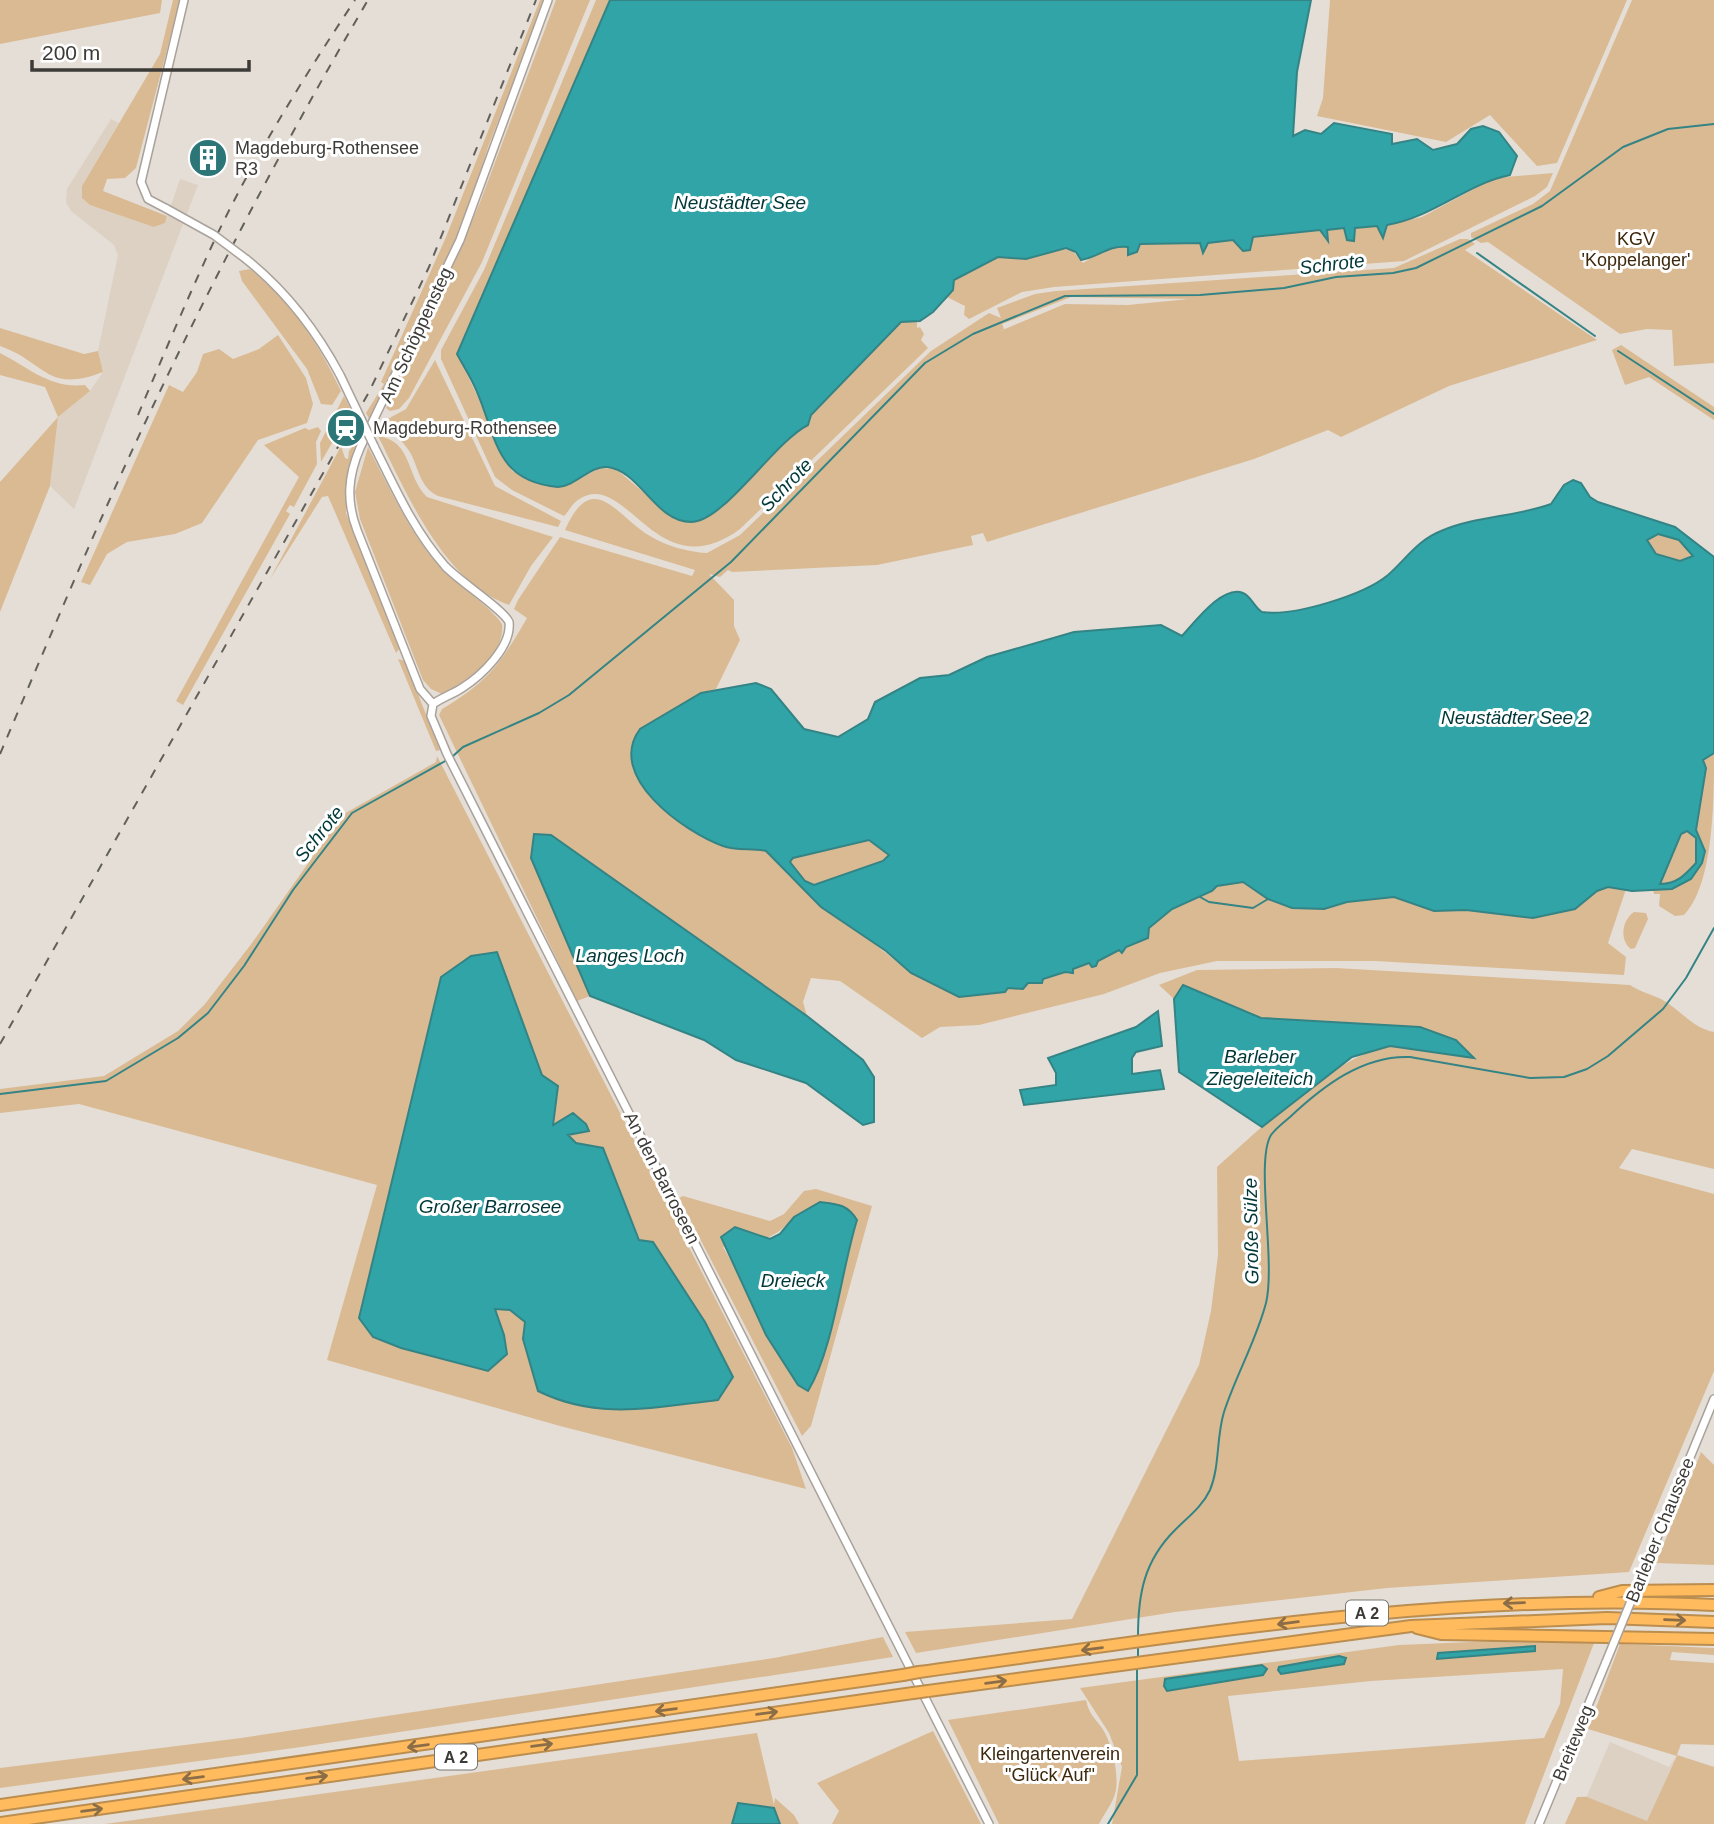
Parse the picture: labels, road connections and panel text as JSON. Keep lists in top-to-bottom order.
{
  "streets": {
    "highway": ["A 2"],
    "street": [
      "Am Schöppensteg",
      "An den Barroseen",
      "Barleber Chaussee",
      "Breiteweg"
    ]
  },
  "crossings": [
    ["Am Schöppensteg", "An den Barroseen"],
    ["Barleber Chaussee", "Breiteweg"]
  ],
  "water": [
    "Neustädter See",
    "Schrote",
    "Neustädter See 2",
    "Langes Loch",
    "Barleber Ziegeleiteich",
    "Großer Barrosee",
    "Große Sülze",
    "Dreieck"
  ],
  "parks": ["KGV 'Koppelanger'", "Kleingartenverein \"Glück Auf\""],
  "places": {
    "building": ["Magdeburg-Rothensee R3"],
    "station": ["Magdeburg-Rothensee"]
  },
  "scale_bar": "200 m"
}
